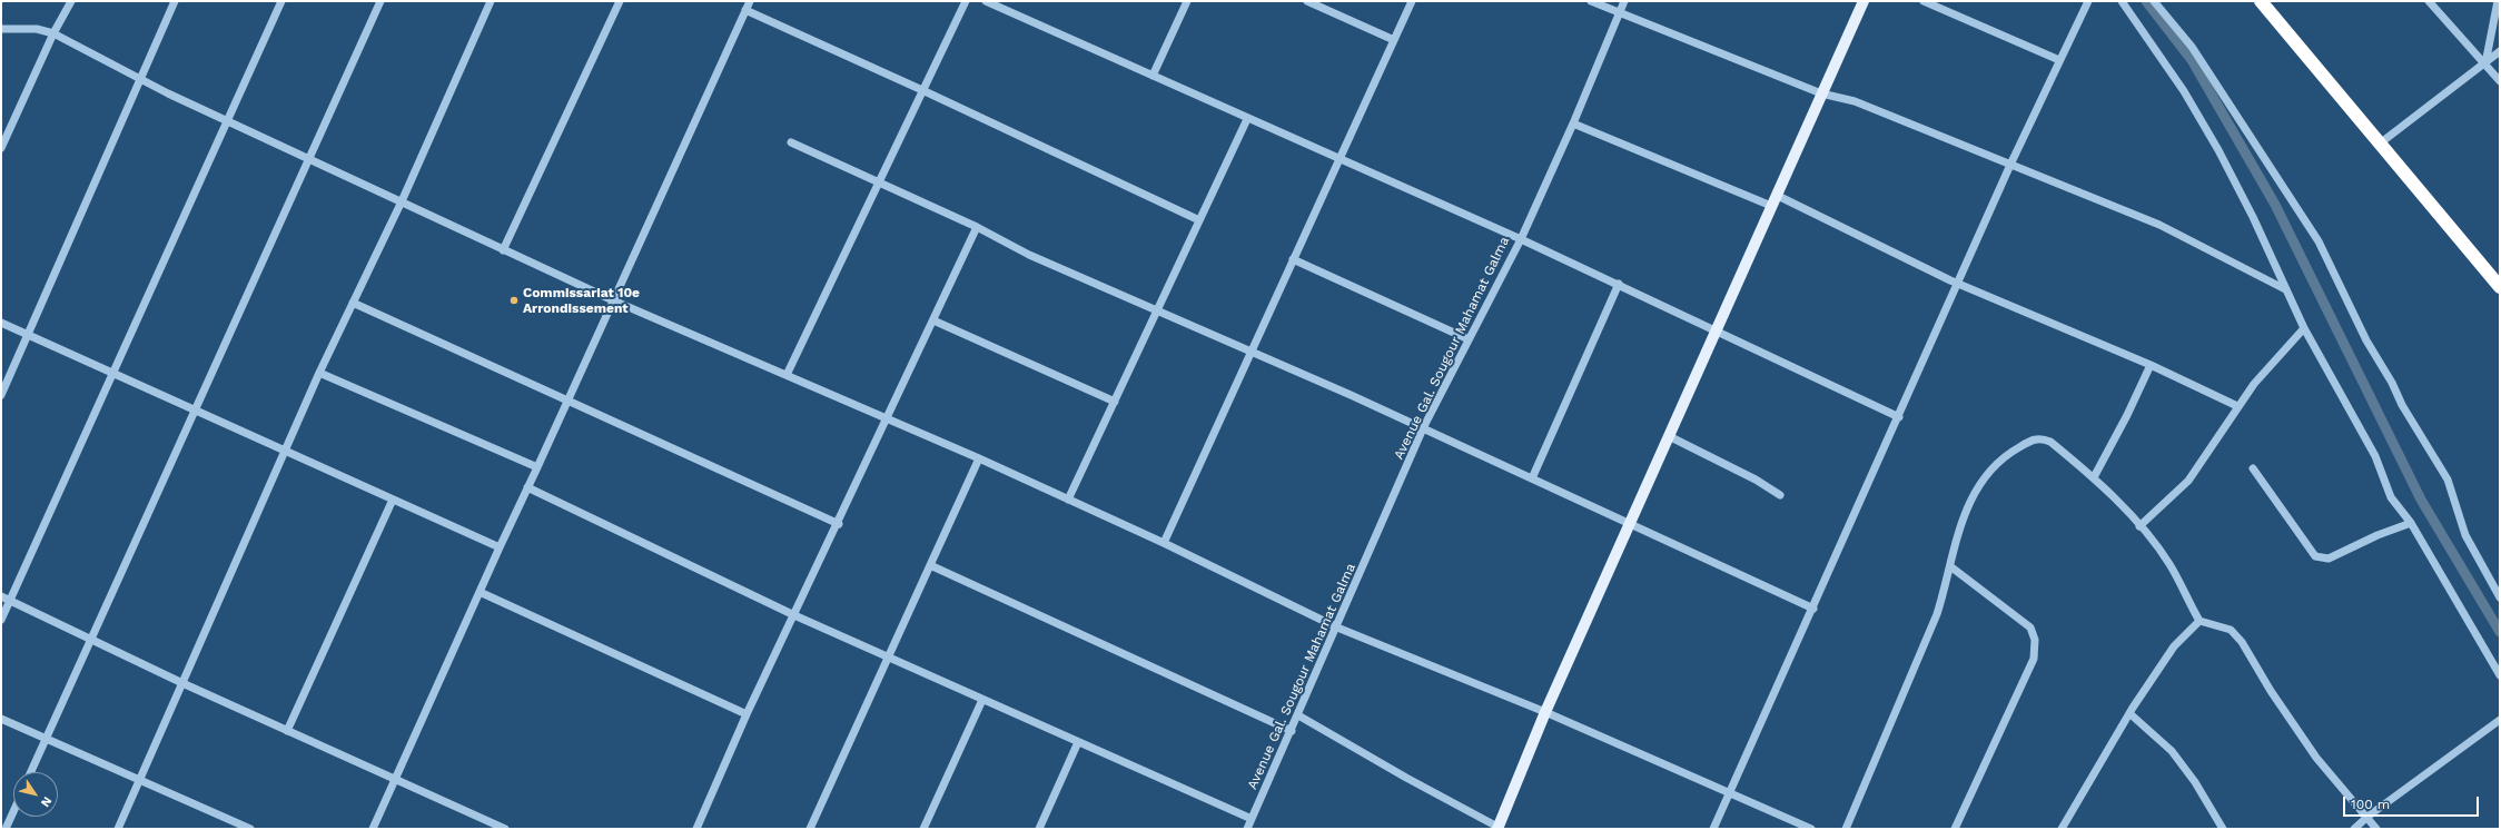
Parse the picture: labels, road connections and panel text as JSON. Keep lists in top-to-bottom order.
{
  "streets": {
    "street": ["Avenue Gal. Sougour Mahamat Galma"]
  },
  "places": ["Commissariat 10e Arrondissement"],
  "scale_bar": "100 m",
  "north": "bottom right"
}
